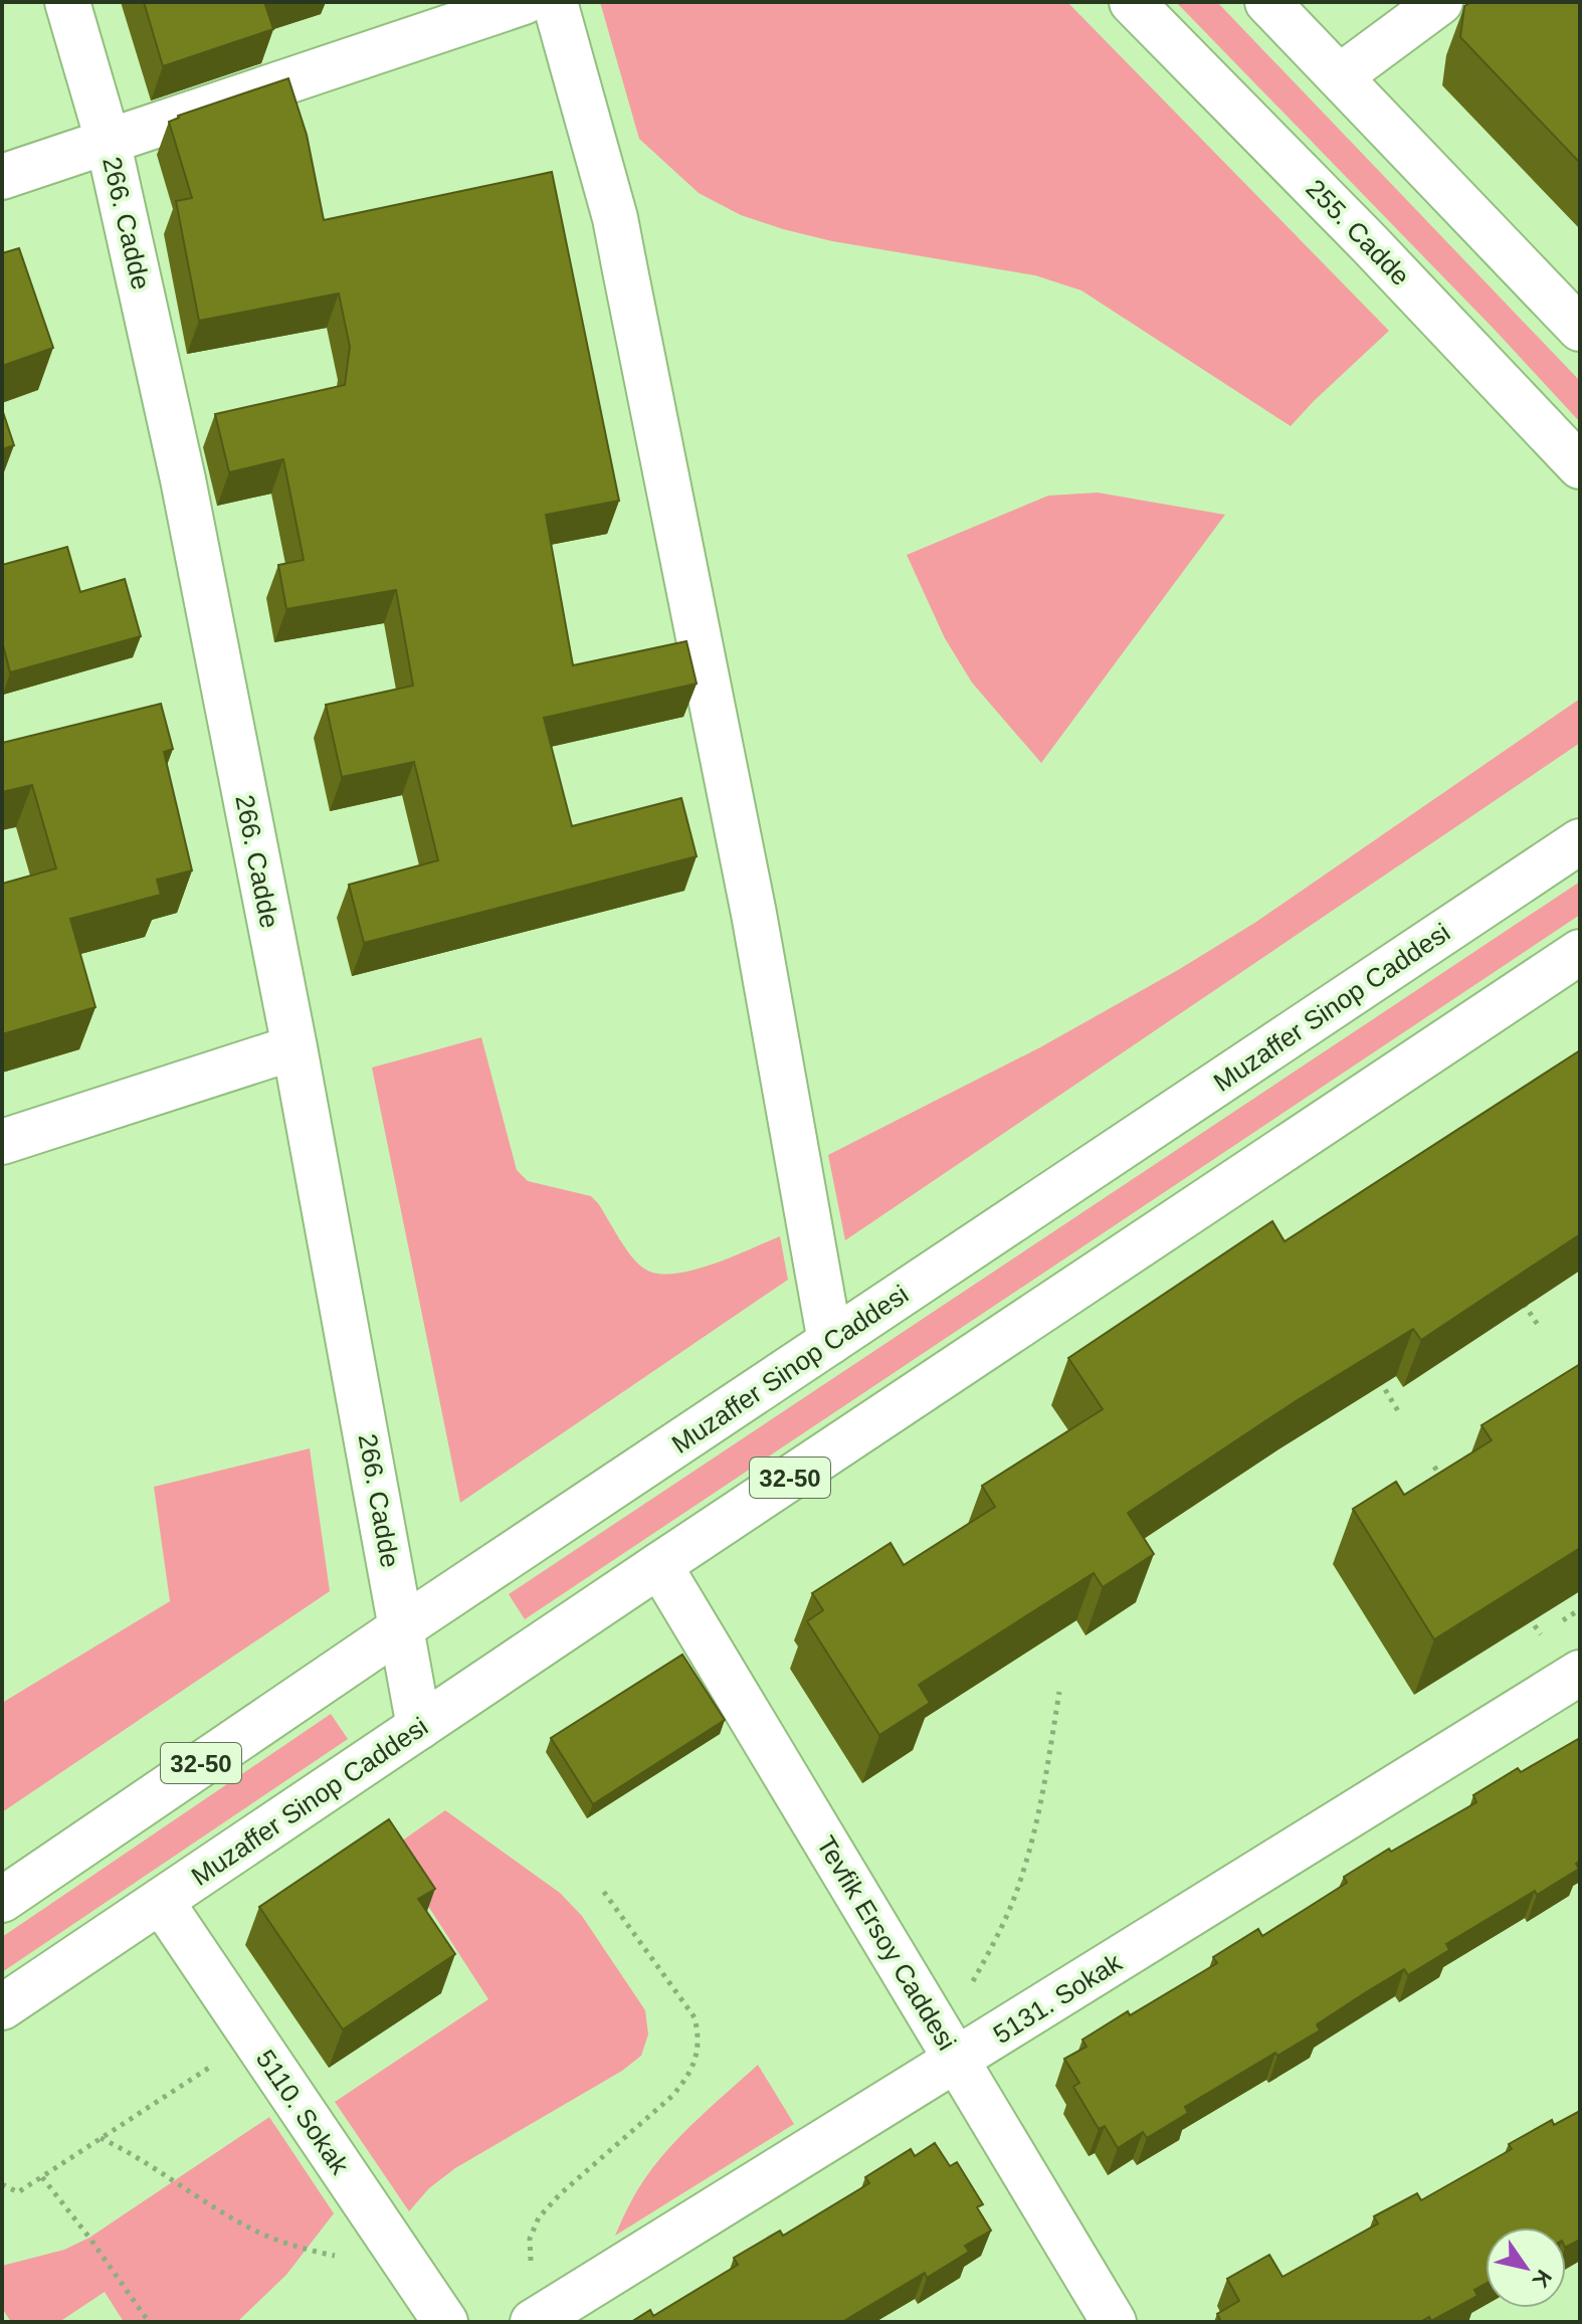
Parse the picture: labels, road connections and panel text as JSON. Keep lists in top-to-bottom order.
{
  "streets": {
    "main road": [
      "266. Cadde",
      "255. Cadde",
      "Muzaffer Sinop Caddesi",
      "32-50",
      "Tevfik Ersoy Caddesi",
      "5131. Sokak",
      "5110. Sokak"
    ]
  },
  "crossings": [
    ["266. Cadde", "Muzaffer Sinop Caddesi"],
    ["Muzaffer Sinop Caddesi", "Tevfik Ersoy Caddesi"],
    ["Muzaffer Sinop Caddesi", "5110. Sokak"],
    ["Tevfik Ersoy Caddesi", "5131. Sokak"]
  ],
  "north": "bottom right"
}
